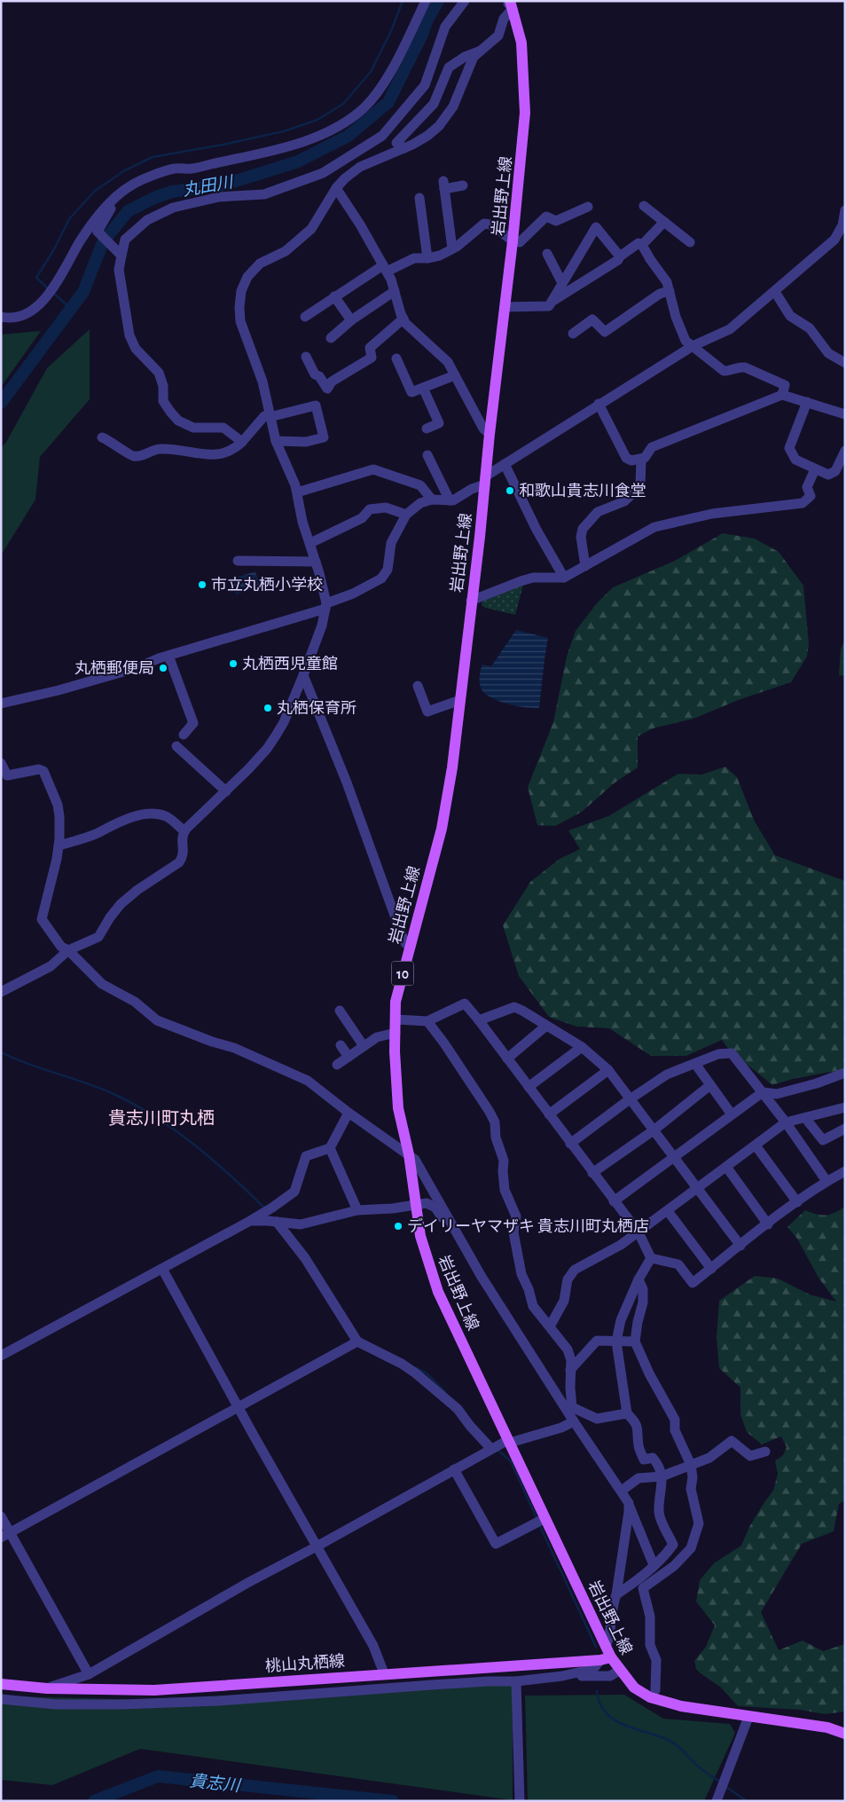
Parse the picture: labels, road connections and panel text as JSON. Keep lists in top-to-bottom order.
{
  "streets": {
    "main road": ["岩出野上線", "10", "桃山丸栖線"]
  },
  "crossings": [
    ["岩出野上線", "桃山丸栖線"]
  ],
  "districts": ["貴志川町丸栖"],
  "water": ["丸田川", "貴志川"],
  "places": [
    "和歌山貴志川食堂",
    "市立丸栖小学校",
    "丸栖西児童館",
    "丸栖郵便局",
    "丸栖保育所",
    "デイリーヤマザキ 貴志川町丸栖店"
  ]
}
